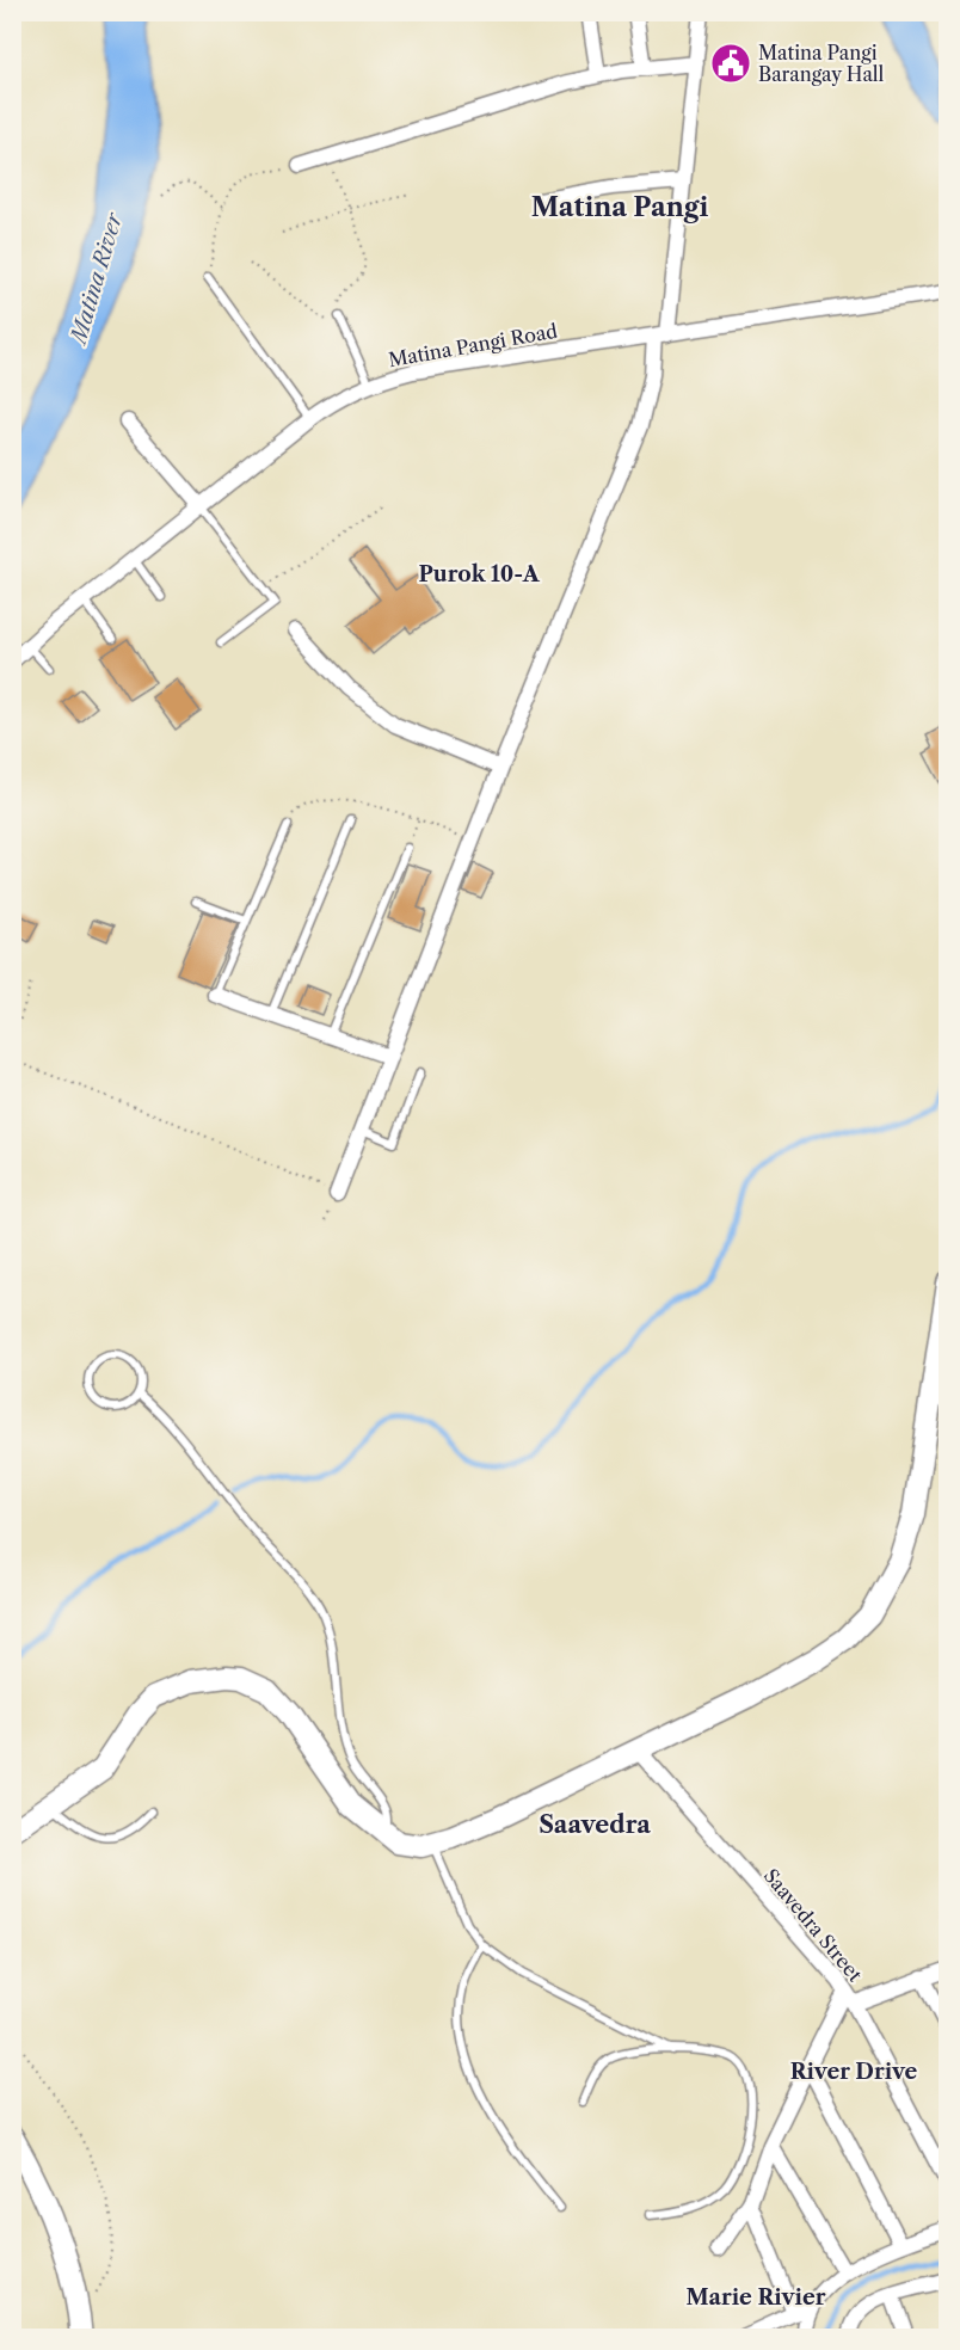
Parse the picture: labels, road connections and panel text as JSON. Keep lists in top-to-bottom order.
{
  "streets": {
    "street": ["Matina Pangi Road", "Saavedra Street"]
  },
  "districts": [
    "Matina Pangi",
    "Purok 10-A",
    "Saavedra",
    "River Drive",
    "Marie Rivier"
  ],
  "water": ["Matina River"],
  "places": {
    "public building": ["Matina Pangi Barangay Hall"]
  }
}
